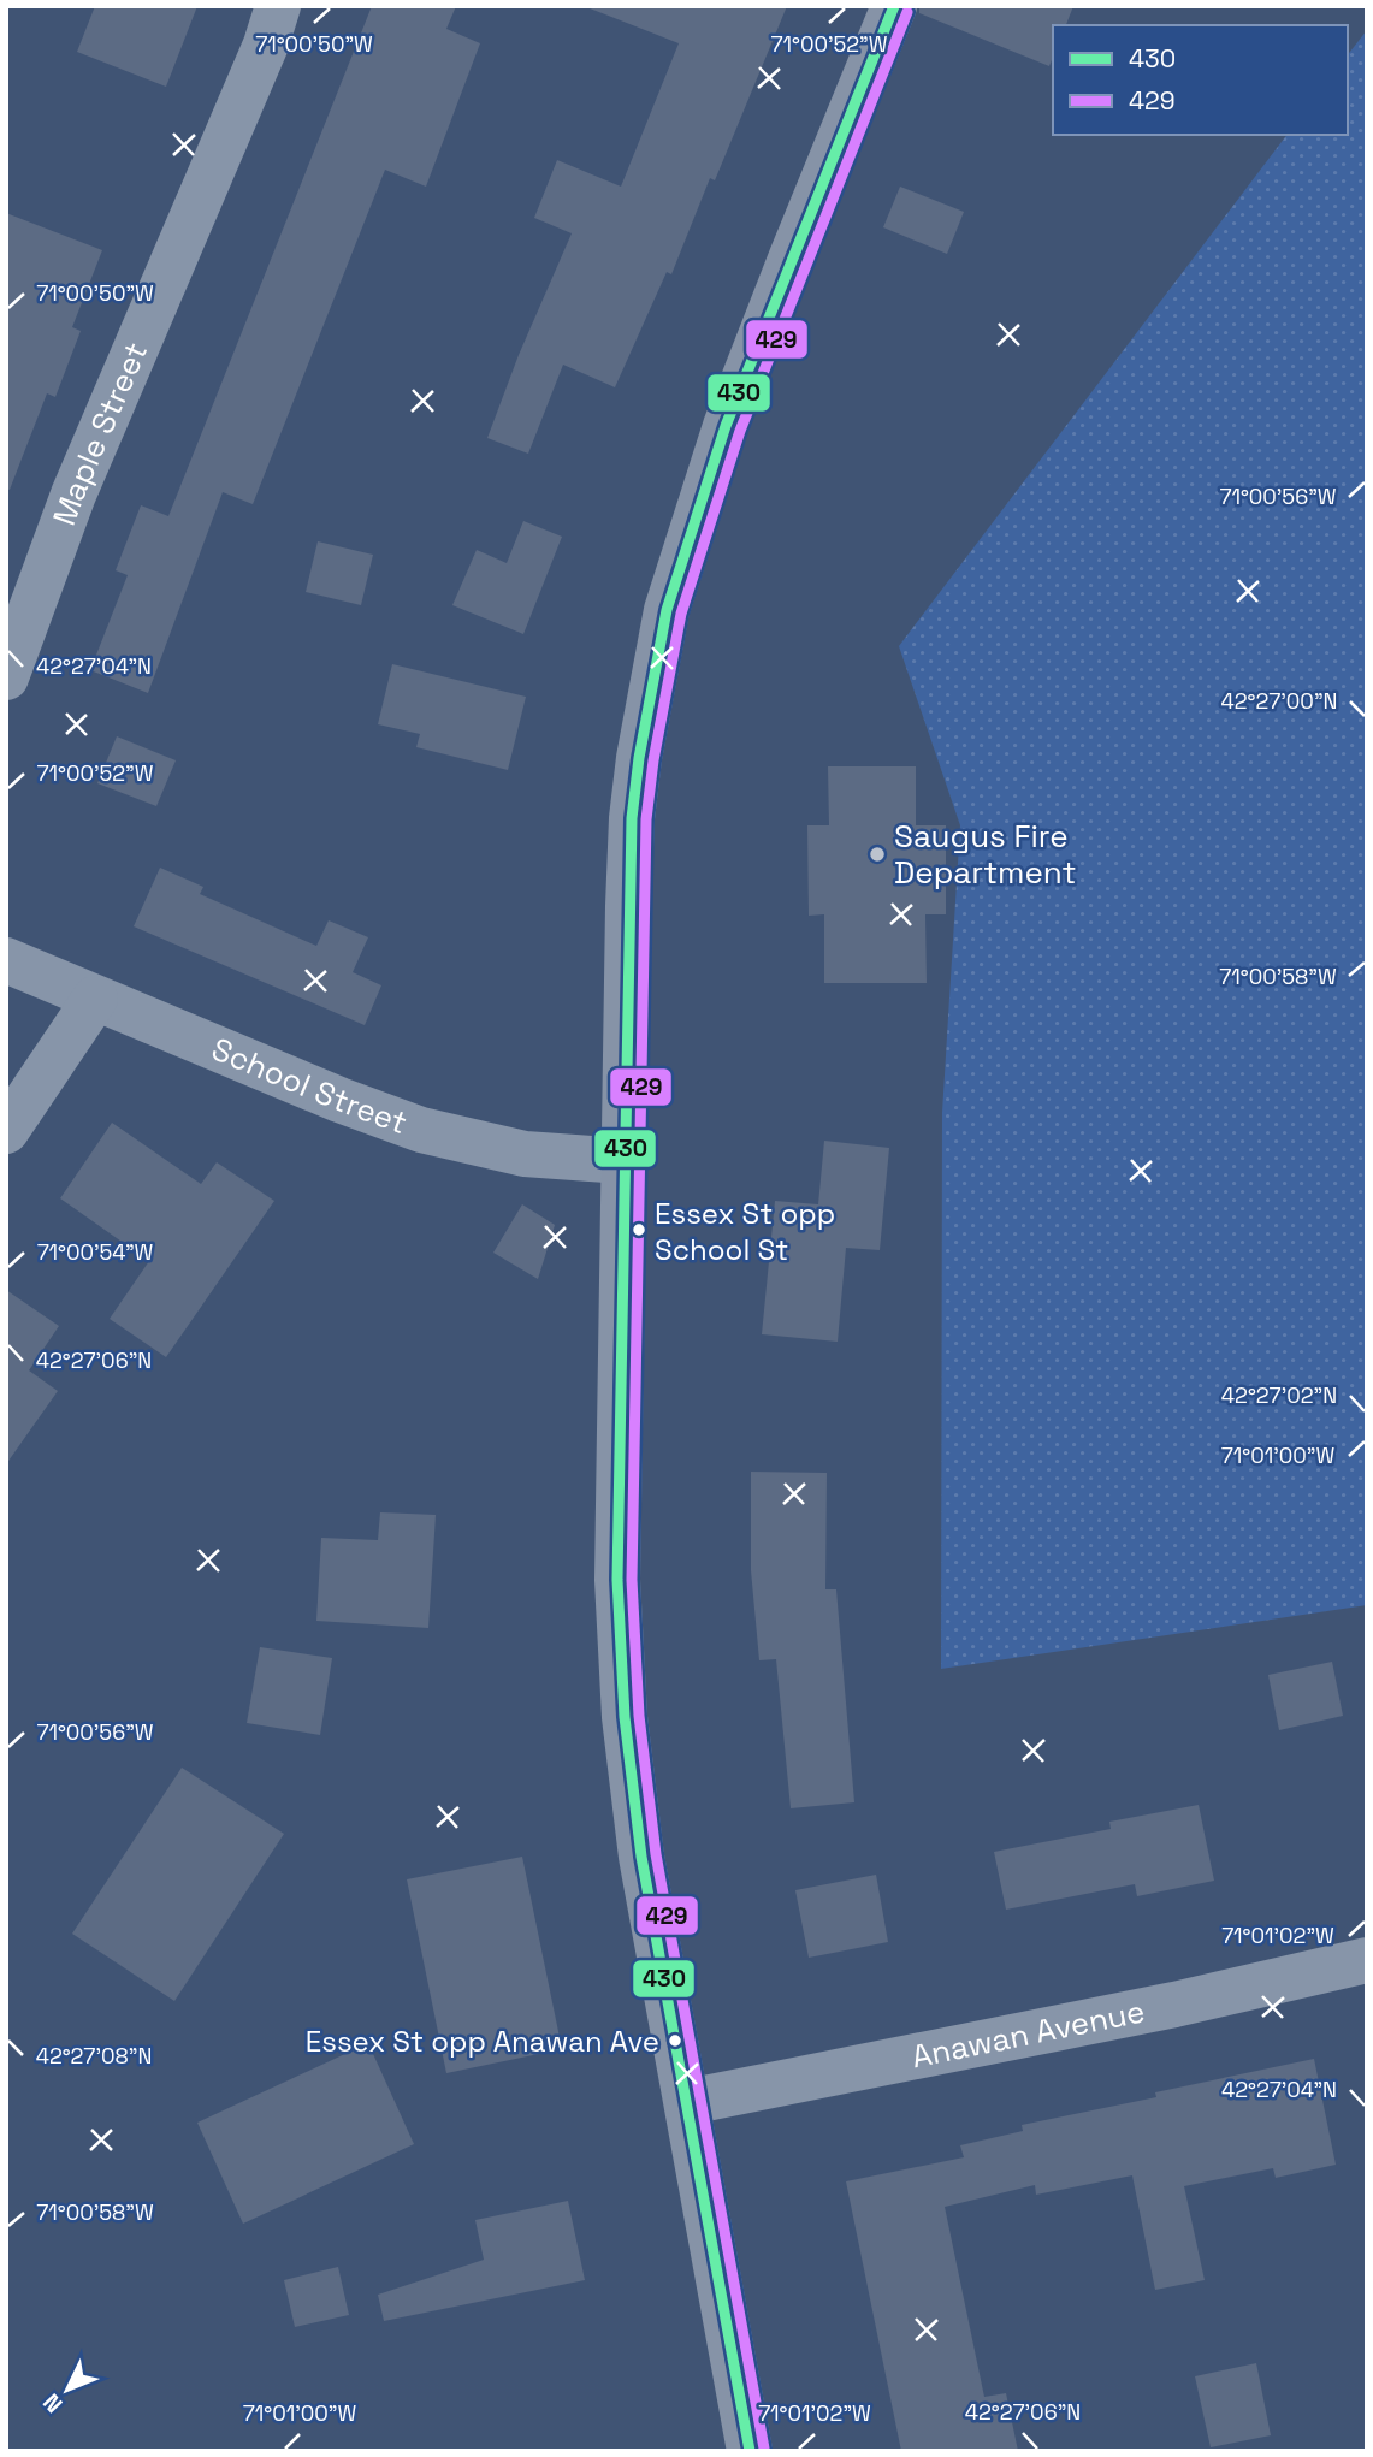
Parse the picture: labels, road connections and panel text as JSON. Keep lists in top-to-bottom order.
{
  "streets": {
    "street": ["Maple Street", "School Street", "Anawan Avenue"]
  },
  "places": ["Saugus Fire Department", "Essex St opp School St", "Essex St opp Anawan Ave"],
  "lines": ["transit line 430", "transit line 429"],
  "legend": ["430", "429"],
  "north": "bottom left",
  "coordinates": [
    "71°00'50\"W",
    "71°00'52\"W",
    "71°00'56\"W",
    "42°27'04\"N",
    "42°27'00\"N",
    "71°00'58\"W",
    "71°00'54\"W",
    "42°27'06\"N",
    "42°27'02\"N",
    "71°01'00\"W",
    "71°01'02\"W",
    "42°27'08\"N"
  ]
}
